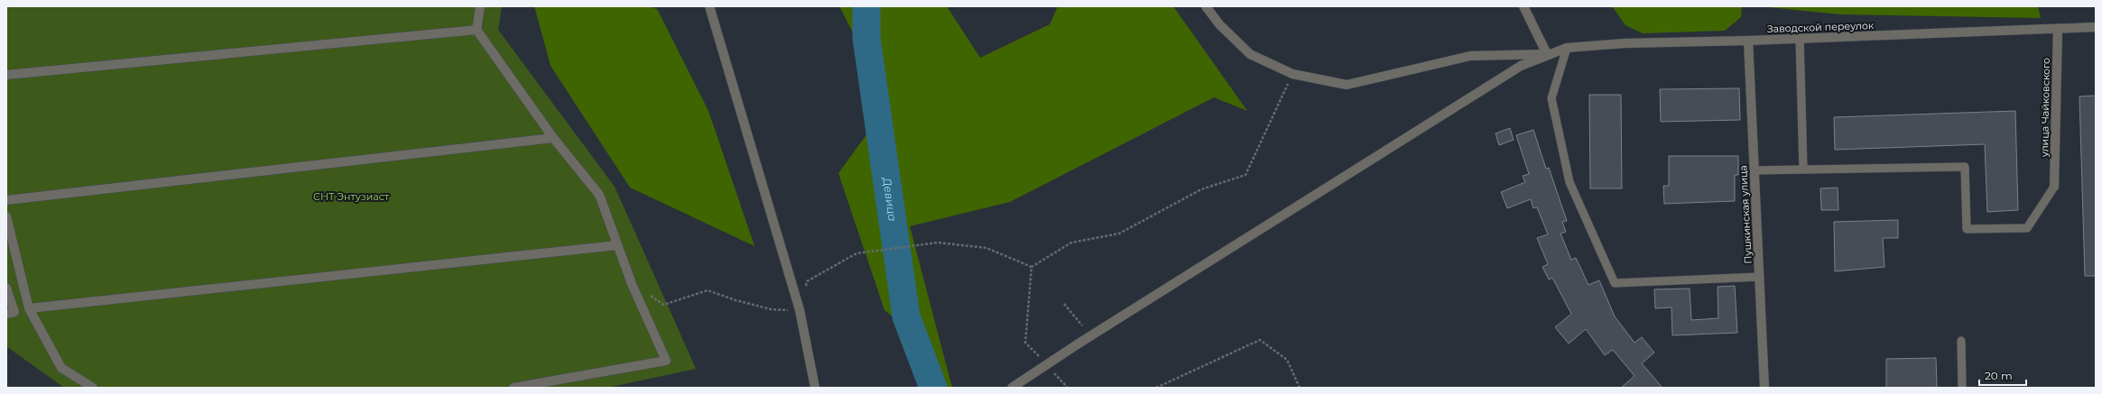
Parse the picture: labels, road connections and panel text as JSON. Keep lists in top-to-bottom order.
{
  "streets": {
    "street": ["Заводской переулок", "улица Чайковского", "Пушкинская улица"]
  },
  "crossings": [
    ["Заводской переулок", "улица Чайковского"],
    ["Заводской переулок", "Пушкинская улица"]
  ],
  "water": ["Девица"],
  "parks": ["СНТ Энтузиаст"],
  "scale_bar": "20 m"
}
